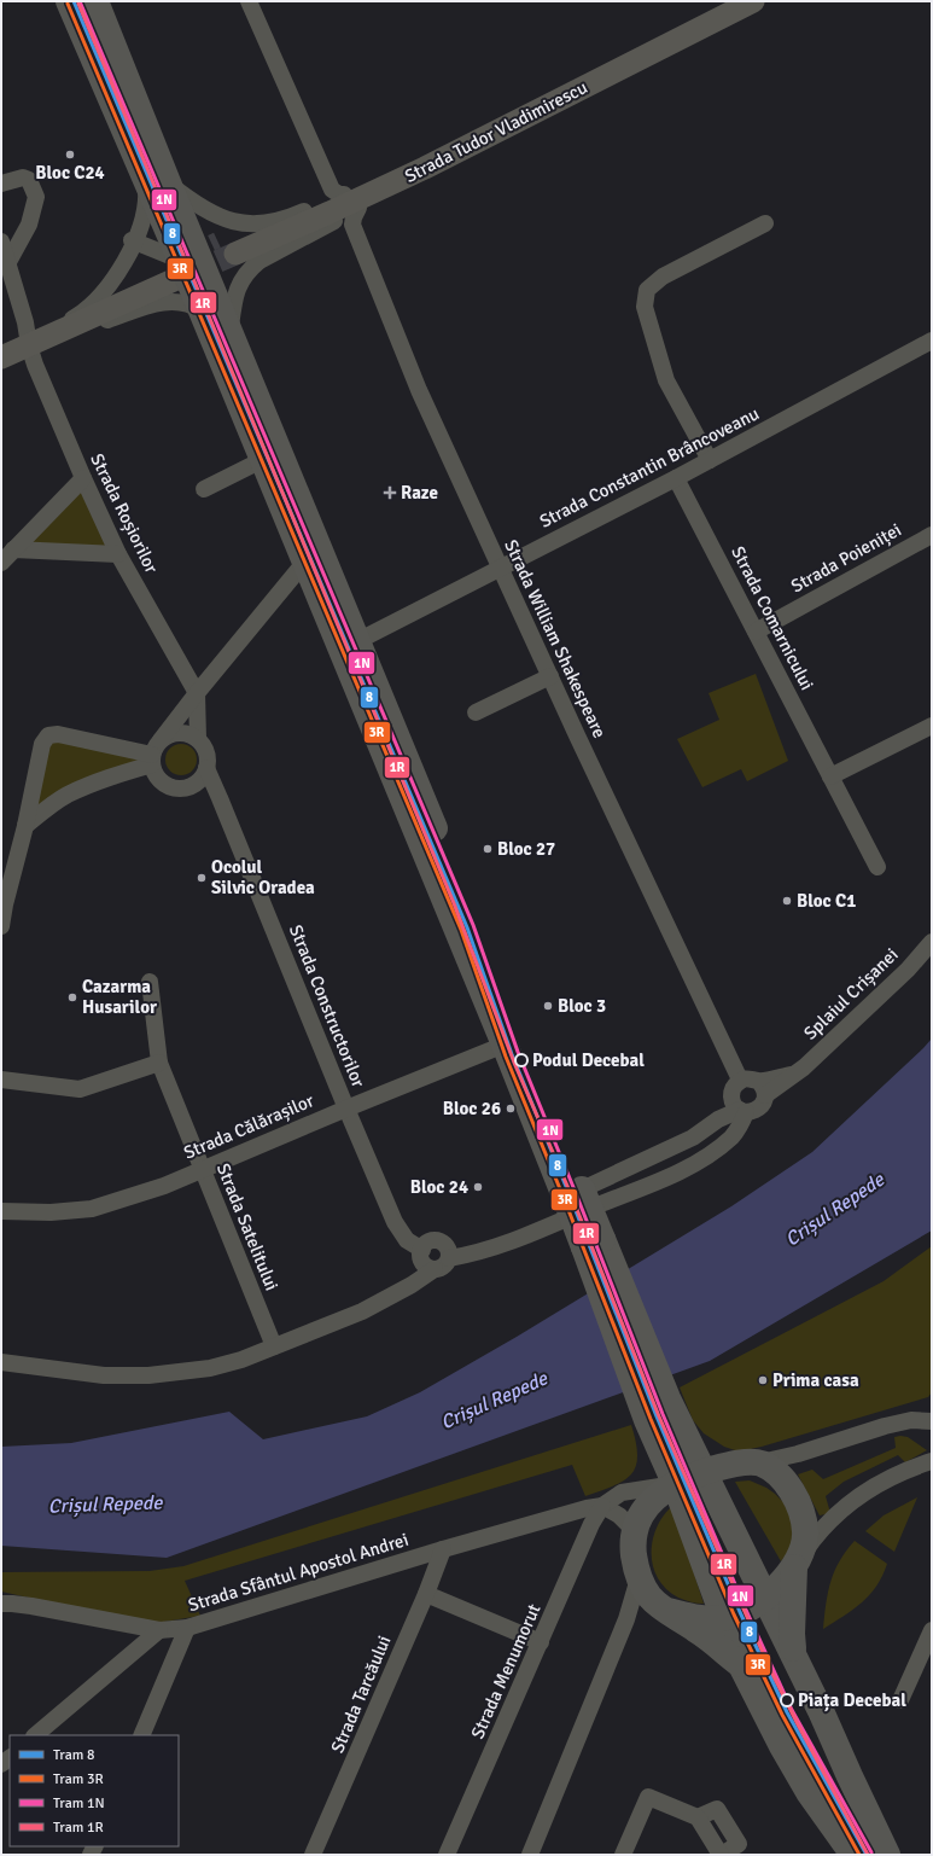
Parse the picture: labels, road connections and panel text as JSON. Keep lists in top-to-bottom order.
{
  "streets": {
    "street": [
      "Strada Tudor Vladimirescu",
      "Strada Constantin Brâncoveanu",
      "Strada Roșiorilor",
      "Strada Poieniței",
      "Strada Comarnicului",
      "Strada William Shakespeare",
      "Splaiul Crișanei",
      "Strada Constructorilor",
      "Strada Călărașilor",
      "Strada Satelitului",
      "Strada Sfântul Apostol Andrei",
      "Strada Menumorut",
      "Strada Tarcăului"
    ]
  },
  "crossings": [
    ["Strada Constantin Brâncoveanu", "Strada Comarnicului"],
    ["Strada Constantin Brâncoveanu", "Strada William Shakespeare"],
    ["Strada Poieniței", "Strada Comarnicului"],
    ["Strada William Shakespeare", "Splaiul Crișanei"],
    ["Strada Constructorilor", "Strada Călărașilor"],
    ["Strada Călărașilor", "Strada Satelitului"],
    ["Strada Sfântul Apostol Andrei", "Strada Menumorut"],
    ["Strada Sfântul Apostol Andrei", "Strada Tarcăului"]
  ],
  "water": ["Crișul Repede"],
  "places": {
    "other": [
      "Bloc C24",
      "Bloc 27",
      "Ocolul Silvic Oradea",
      "Bloc C1",
      "Cazarma Husarilor",
      "Bloc 3",
      "Podul Decebal",
      "Bloc 26",
      "Bloc 24",
      "Prima casa",
      "Piața Decebal"
    ],
    "health": ["Raze"]
  },
  "lines": [
    "tram line 8",
    "tram line 1N",
    "tram line 3R",
    "tram line 1R"
  ],
  "legend": [
    "Tram 8",
    "Tram 3R",
    "Tram 1N",
    "Tram 1R"
  ]
}
